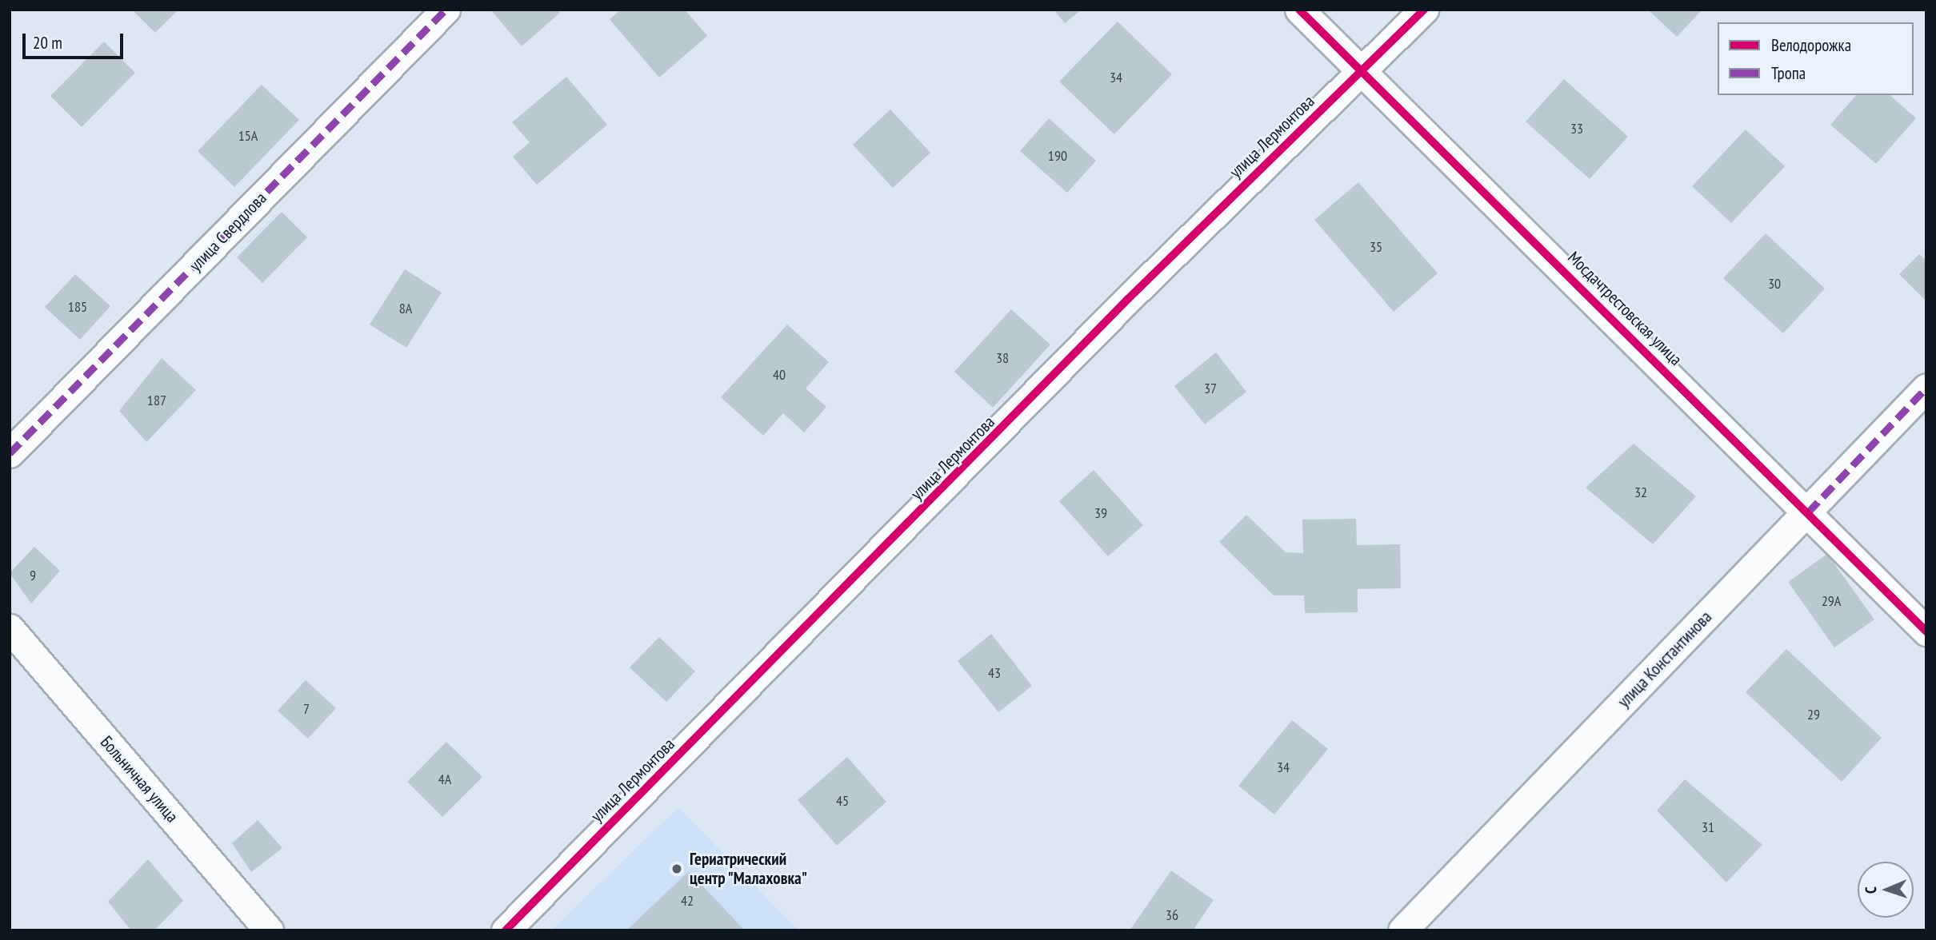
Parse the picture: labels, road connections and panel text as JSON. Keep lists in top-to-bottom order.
{
  "streets": {
    "street": [
      "улица Лермонтова",
      "улица Свердлова",
      "Мосдачтрестовская улица",
      "улица Константинова",
      "Больничная улица"
    ]
  },
  "crossings": [
    ["улица Лермонтова", "Мосдачтрестовская улица"],
    ["Мосдачтрестовская улица", "улица Константинова"]
  ],
  "places": ["Гериатрический центр \"Малаховка\""],
  "house_numbers": [
    "34",
    "33",
    "15А",
    "190",
    "35",
    "30",
    "185",
    "8А",
    "38",
    "40",
    "37",
    "187",
    "32",
    "39",
    "9",
    "29А",
    "43",
    "7",
    "29",
    "34",
    "4А",
    "45",
    "31",
    "42",
    "36"
  ],
  "legend": ["Велодорожка", "Тропа"],
  "scale_bar": "20 m",
  "north": "left"
}
